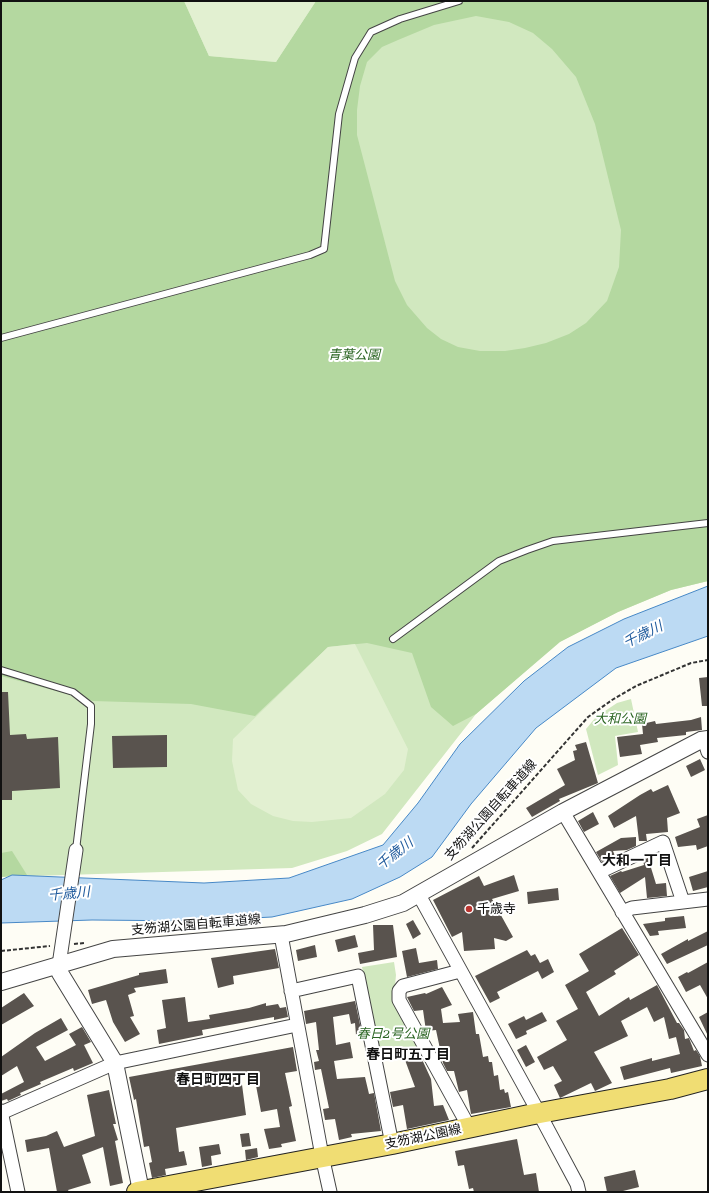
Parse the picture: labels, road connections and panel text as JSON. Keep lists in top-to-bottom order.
{
  "streets": {
    "main road": ["支笏湖公園線"],
    "path": ["支笏湖公園自転車道線"]
  },
  "districts": ["大和一丁目", "春日町五丁目", "春日町四丁目"],
  "water": ["千歳川"],
  "parks": ["青葉公園", "大和公園", "春日2号公園"],
  "places": ["千歳寺"]
}
